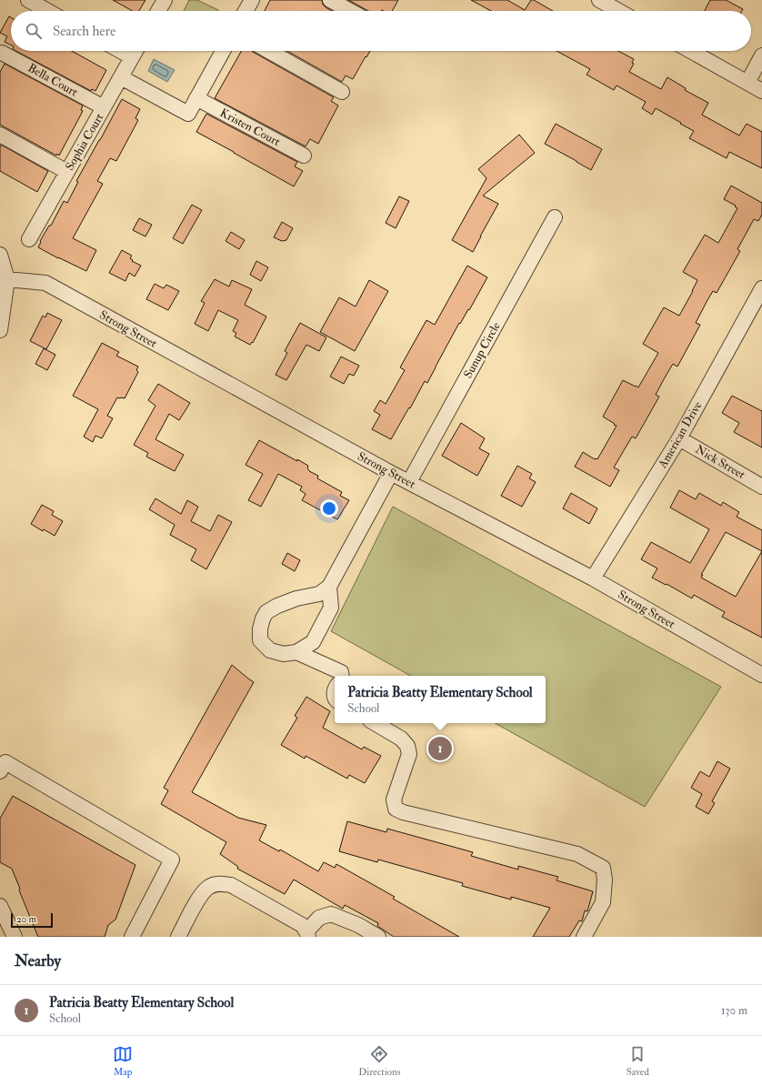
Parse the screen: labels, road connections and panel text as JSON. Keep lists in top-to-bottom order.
{
  "streets": {
    "street": [
      "Bella Court",
      "Kristen Court",
      "Sophia Court",
      "Strong Street",
      "Sunup Circle",
      "American Drive",
      "Nick Street"
    ]
  },
  "crossings": [
    ["Bella Court", "Sophia Court"],
    ["Strong Street", "Sunup Circle"],
    ["Strong Street", "American Drive"],
    ["American Drive", "Nick Street"]
  ],
  "scale_bar": "20 m",
  "page": {
    "search": "Search here",
    "popup": ["Patricia Beatty Elementary School", "School"],
    "pins": "1",
    "scale": "20 m",
    "heading": "Nearby",
    "list": [
      {
        "mark": "1",
        "name": "Patricia Beatty Elementary School",
        "note": "School",
        "value": "130 m"
      }
    ],
    "nav": ["Map", "Directions", "Saved"]
  }
}
